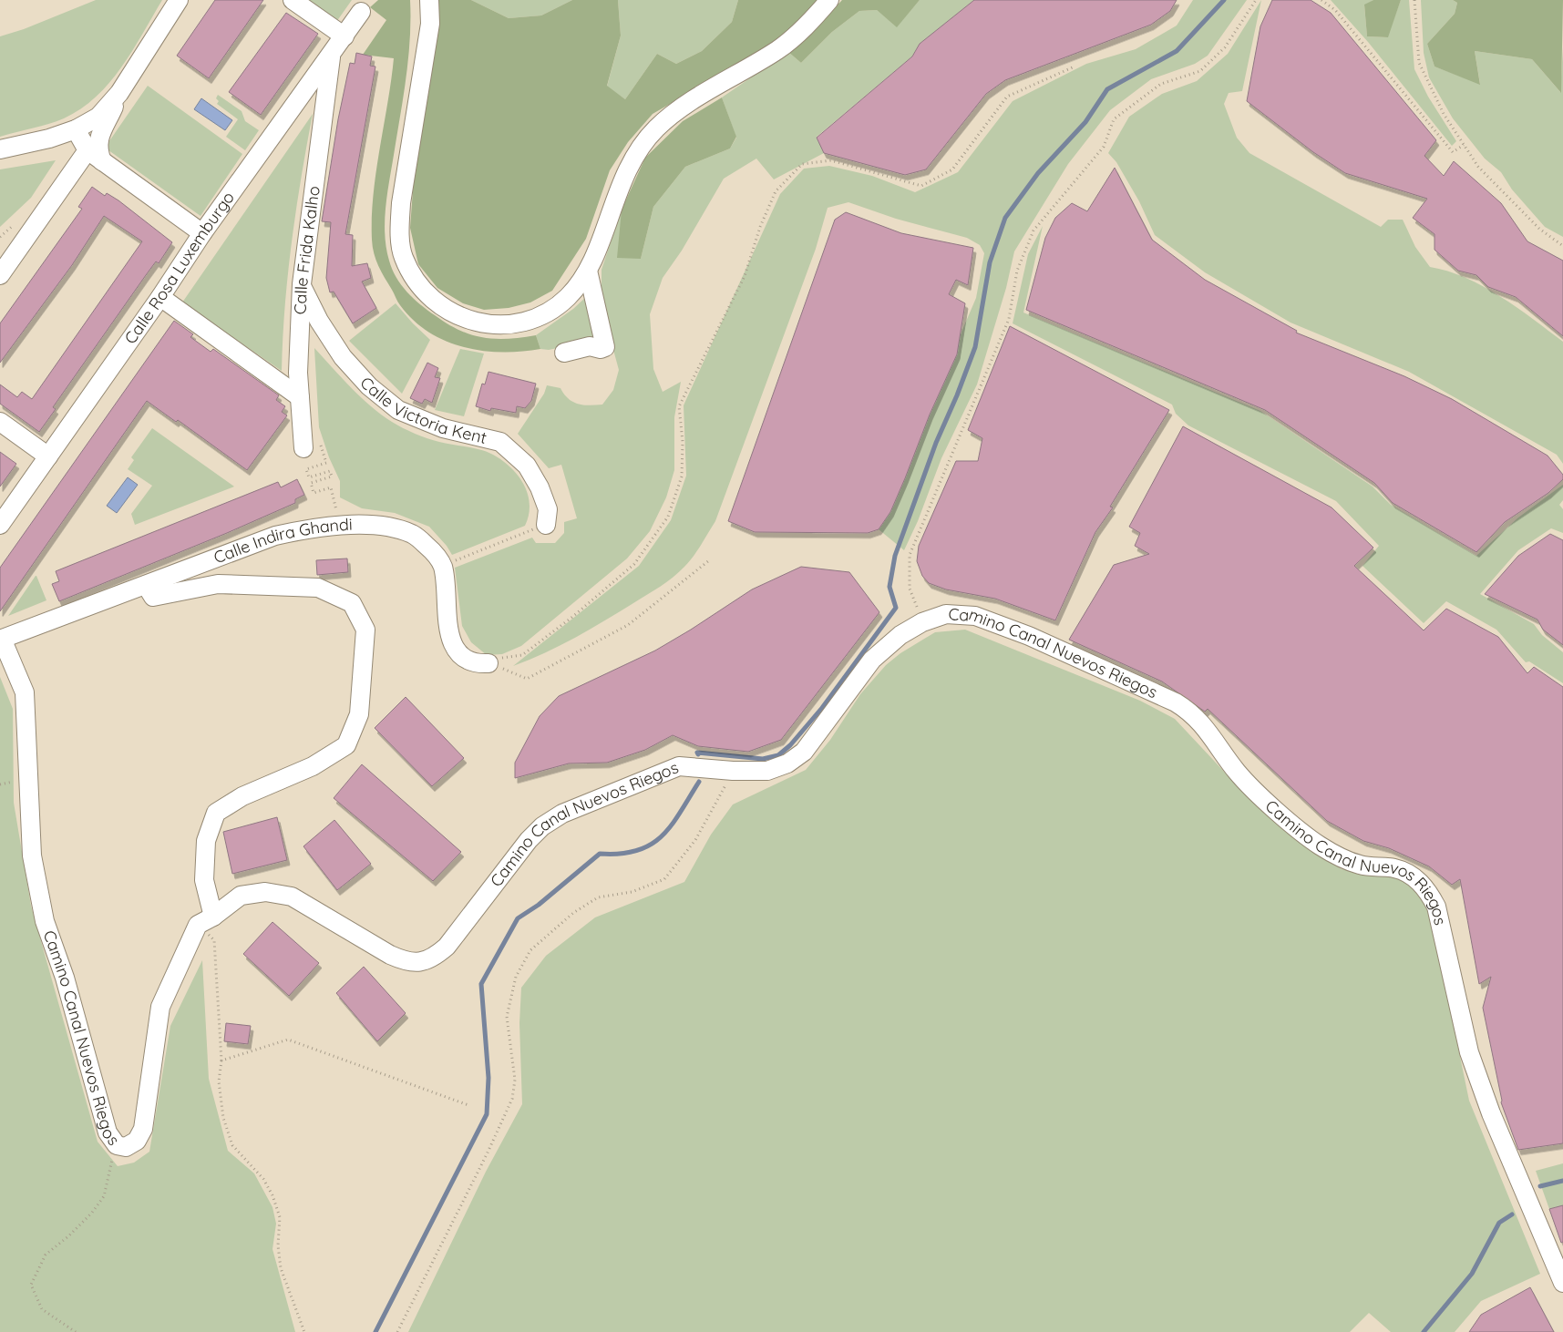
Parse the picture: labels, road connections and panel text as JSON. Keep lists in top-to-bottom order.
{
  "streets": {
    "street": [
      "Calle Frida Kalho",
      "Calle Rosa Luxemburgo",
      "Calle Victoria Kent",
      "Calle Indira Ghandi",
      "Camino Canal Nuevos Riegos"
    ]
  },
  "crossings": [
    ["Calle Frida Kalho", "Calle Rosa Luxemburgo"],
    ["Calle Frida Kalho", "Calle Victoria Kent"],
    ["Calle Indira Ghandi", "Camino Canal Nuevos Riegos"]
  ]
}
